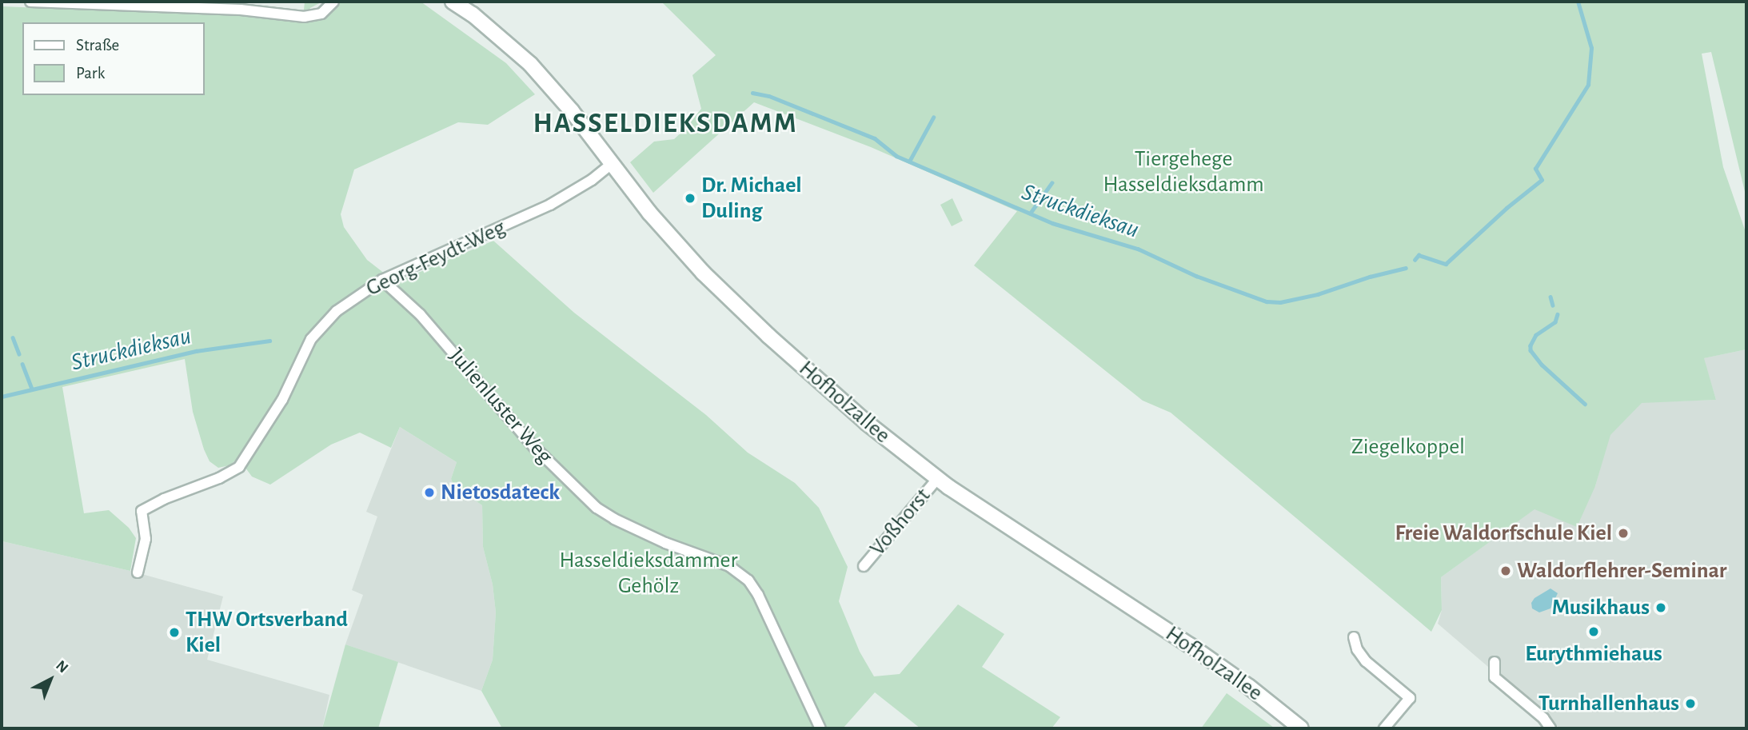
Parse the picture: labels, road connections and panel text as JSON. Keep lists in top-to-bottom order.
{
  "streets": {
    "street": [
      "Georg-Feydt-Weg",
      "Hofholzallee",
      "Julienluster Weg",
      "Voßhorst"
    ]
  },
  "crossings": [
    ["Georg-Feydt-Weg", "Hofholzallee"],
    ["Georg-Feydt-Weg", "Julienluster Weg"],
    ["Hofholzallee", "Voßhorst"]
  ],
  "districts": ["HASSELDIEKSDAMM"],
  "water": ["Struckdieksau"],
  "parks": ["Tiergehege Hasseldieksdamm", "Ziegelkoppel", "Hasseldieksdammer Gehölz"],
  "places": [
    "Dr. Michael Duling",
    "Nietosdateck",
    "Freie Waldorfschule Kiel",
    "Waldorflehrer-Seminar",
    "Musikhaus",
    "Eurythmiehaus",
    "THW Ortsverband Kiel",
    "Turnhallenhaus"
  ],
  "legend": ["Straße", "Park"],
  "north": "top right"
}
